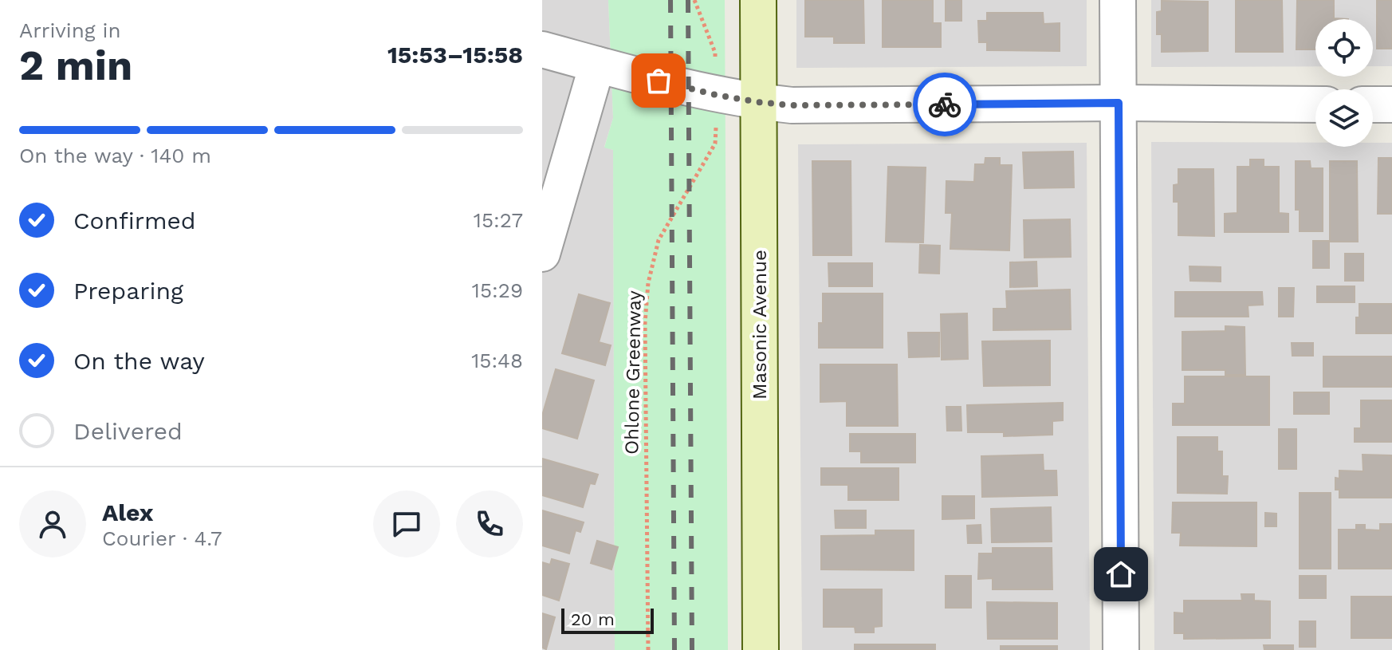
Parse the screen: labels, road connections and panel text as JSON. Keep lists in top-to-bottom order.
{
  "streets": {
    "street": ["Masonic Avenue"],
    "path": ["Ohlone Greenway"]
  },
  "scale_bar": "20 m",
  "page": {
    "heading": ["2 min", "Arriving in", "15:53–15:58"],
    "panel": ["Alex", "Courier · 4.7"],
    "bar": "On the way · 140 m",
    "list": [
      ["Confirmed", "15:27"],
      ["Preparing", "15:29"],
      ["On the way", "15:48"],
      "Delivered"
    ],
    "scale": "20 m"
  }
}
